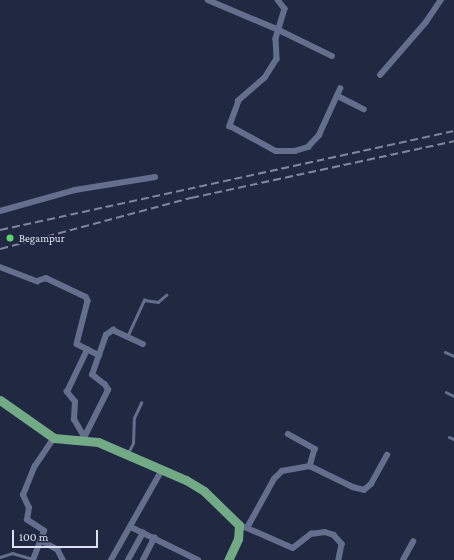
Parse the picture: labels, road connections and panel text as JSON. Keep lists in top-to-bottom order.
{
  "places": ["Begampur"],
  "scale_bar": "100 m"
}
